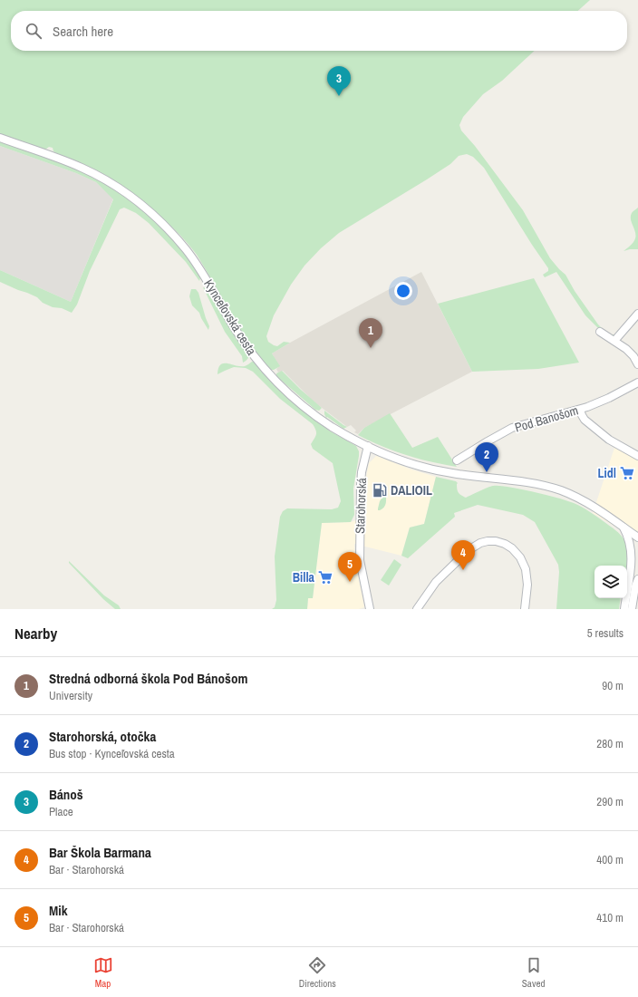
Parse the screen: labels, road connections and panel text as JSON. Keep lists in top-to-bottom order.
{
  "streets": {
    "street": ["Kynceľovská cesta", "Pod Banošom", "Starohorská"]
  },
  "crossings": [
    ["Kynceľovská cesta", "Starohorská"]
  ],
  "places": {
    "supermarket": ["Lidl", "Billa"],
    "fuel station": ["DALIOIL"]
  },
  "page": {
    "search": "Search here",
    "pins": [
      "3",
      "1",
      "2",
      "4",
      "5"
    ],
    "heading": ["Nearby", "5 results"],
    "list": [
      {
        "mark": "1",
        "name": "Stredná odborná škola Pod Bánošom",
        "note": "University",
        "value": "90 m"
      },
      {
        "mark": "2",
        "name": "Starohorská, otočka",
        "note": "Bus stop · Kynceľovská cesta",
        "value": "280 m"
      },
      {
        "mark": "3",
        "name": "Bánoš",
        "note": "Place",
        "value": "290 m"
      },
      {
        "mark": "4",
        "name": "Bar Škola Barmana",
        "note": "Bar · Starohorská",
        "value": "400 m"
      },
      {
        "mark": "5",
        "name": "Mik",
        "note": "Bar · Starohorská",
        "value": "410 m"
      }
    ],
    "nav": ["Map", "Directions", "Saved"]
  }
}
